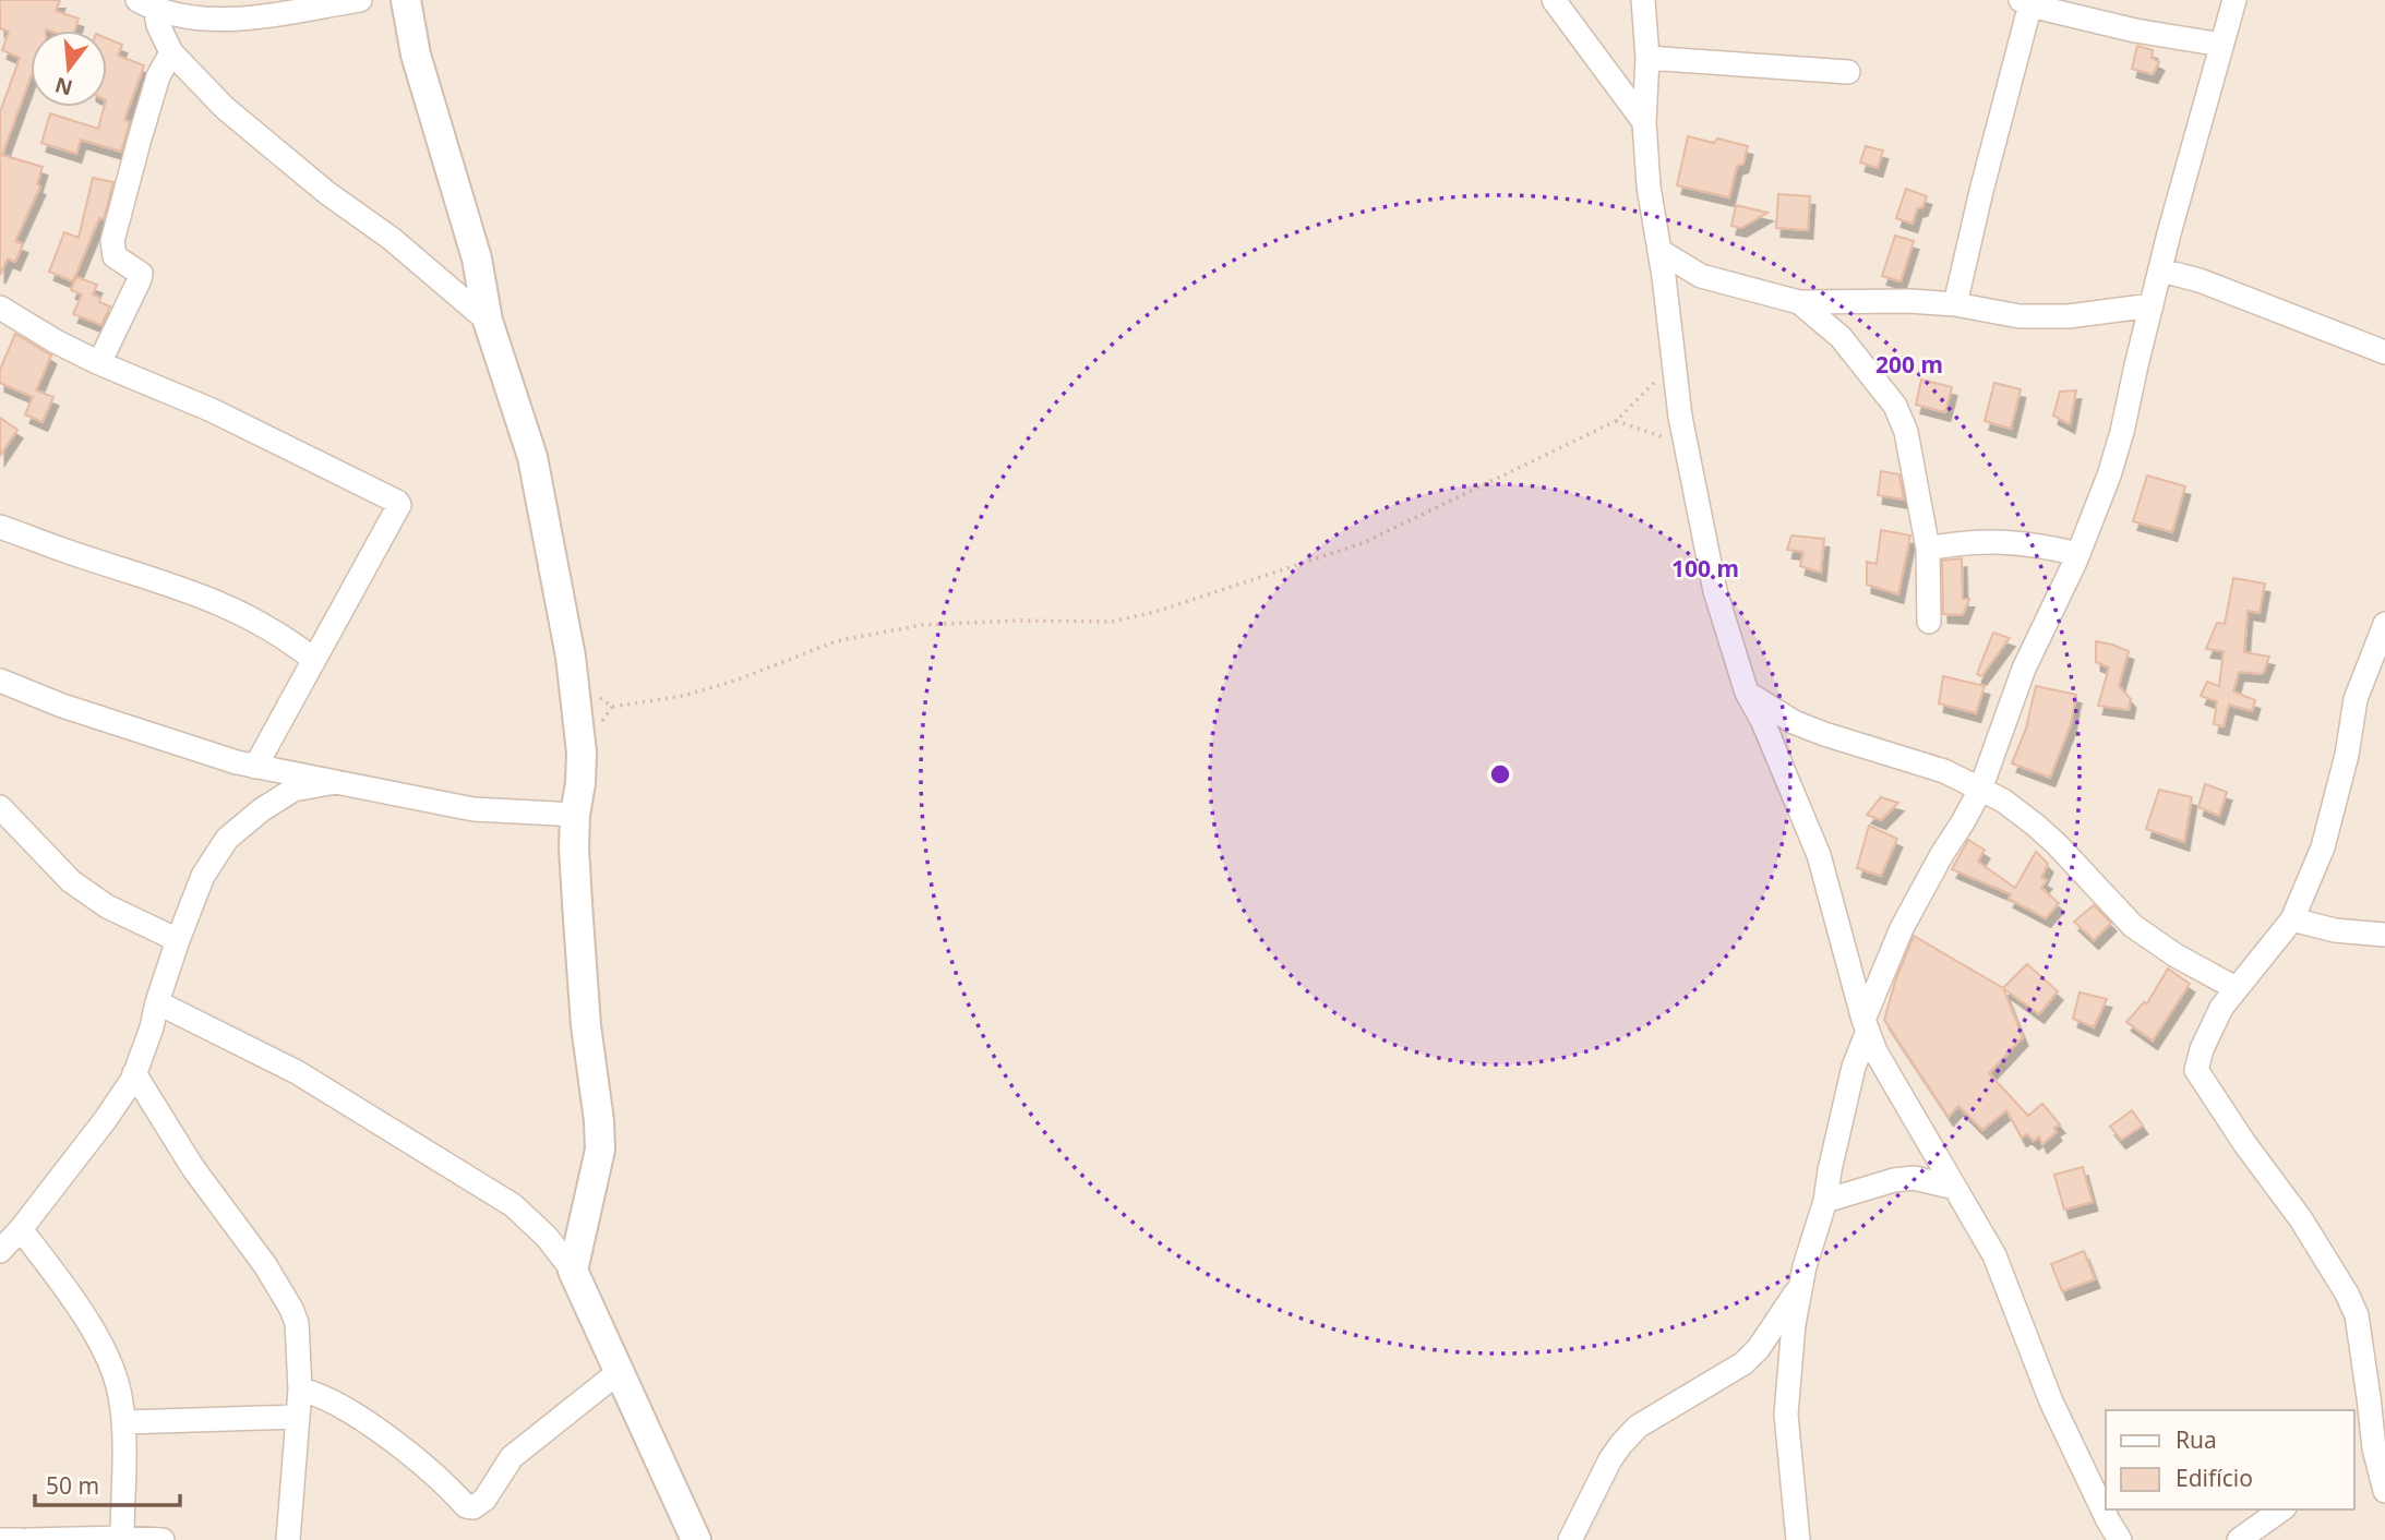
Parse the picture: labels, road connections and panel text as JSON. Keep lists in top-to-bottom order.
{
  "legend": ["Rua", "Edifício"],
  "scale_bar": "50 m",
  "north": "bottom",
  "rings": ["200 m", "100 m"]
}
